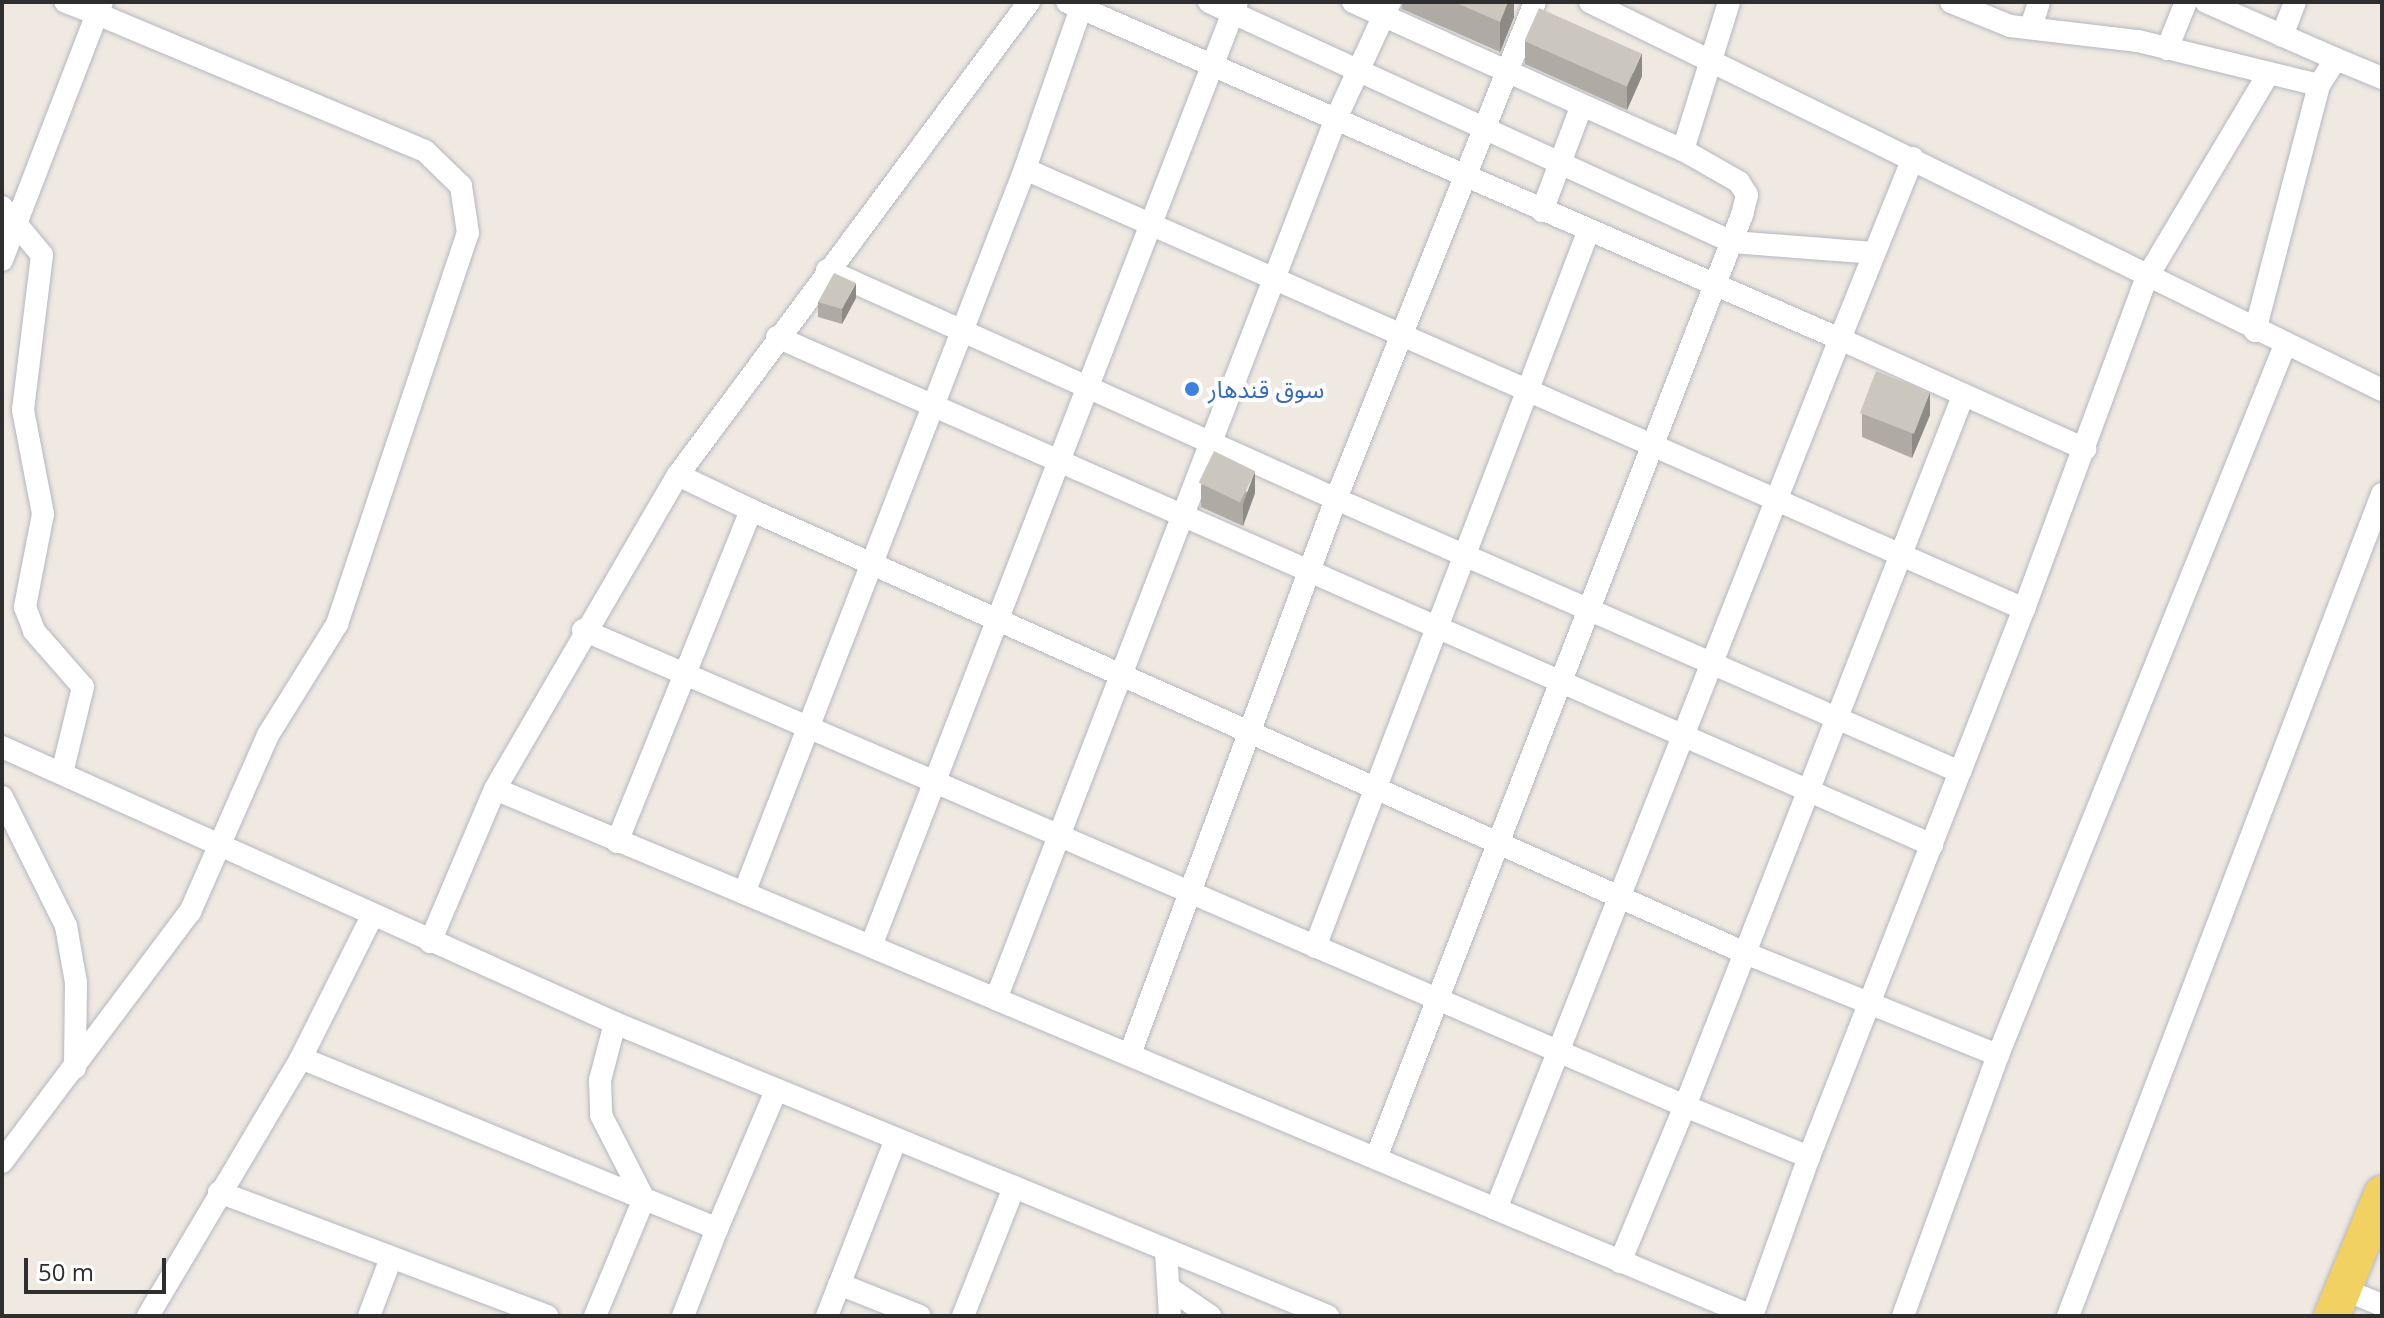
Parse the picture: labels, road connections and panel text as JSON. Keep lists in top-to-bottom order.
{
  "places": ["سوق قندهار"],
  "scale_bar": "50 m"
}
